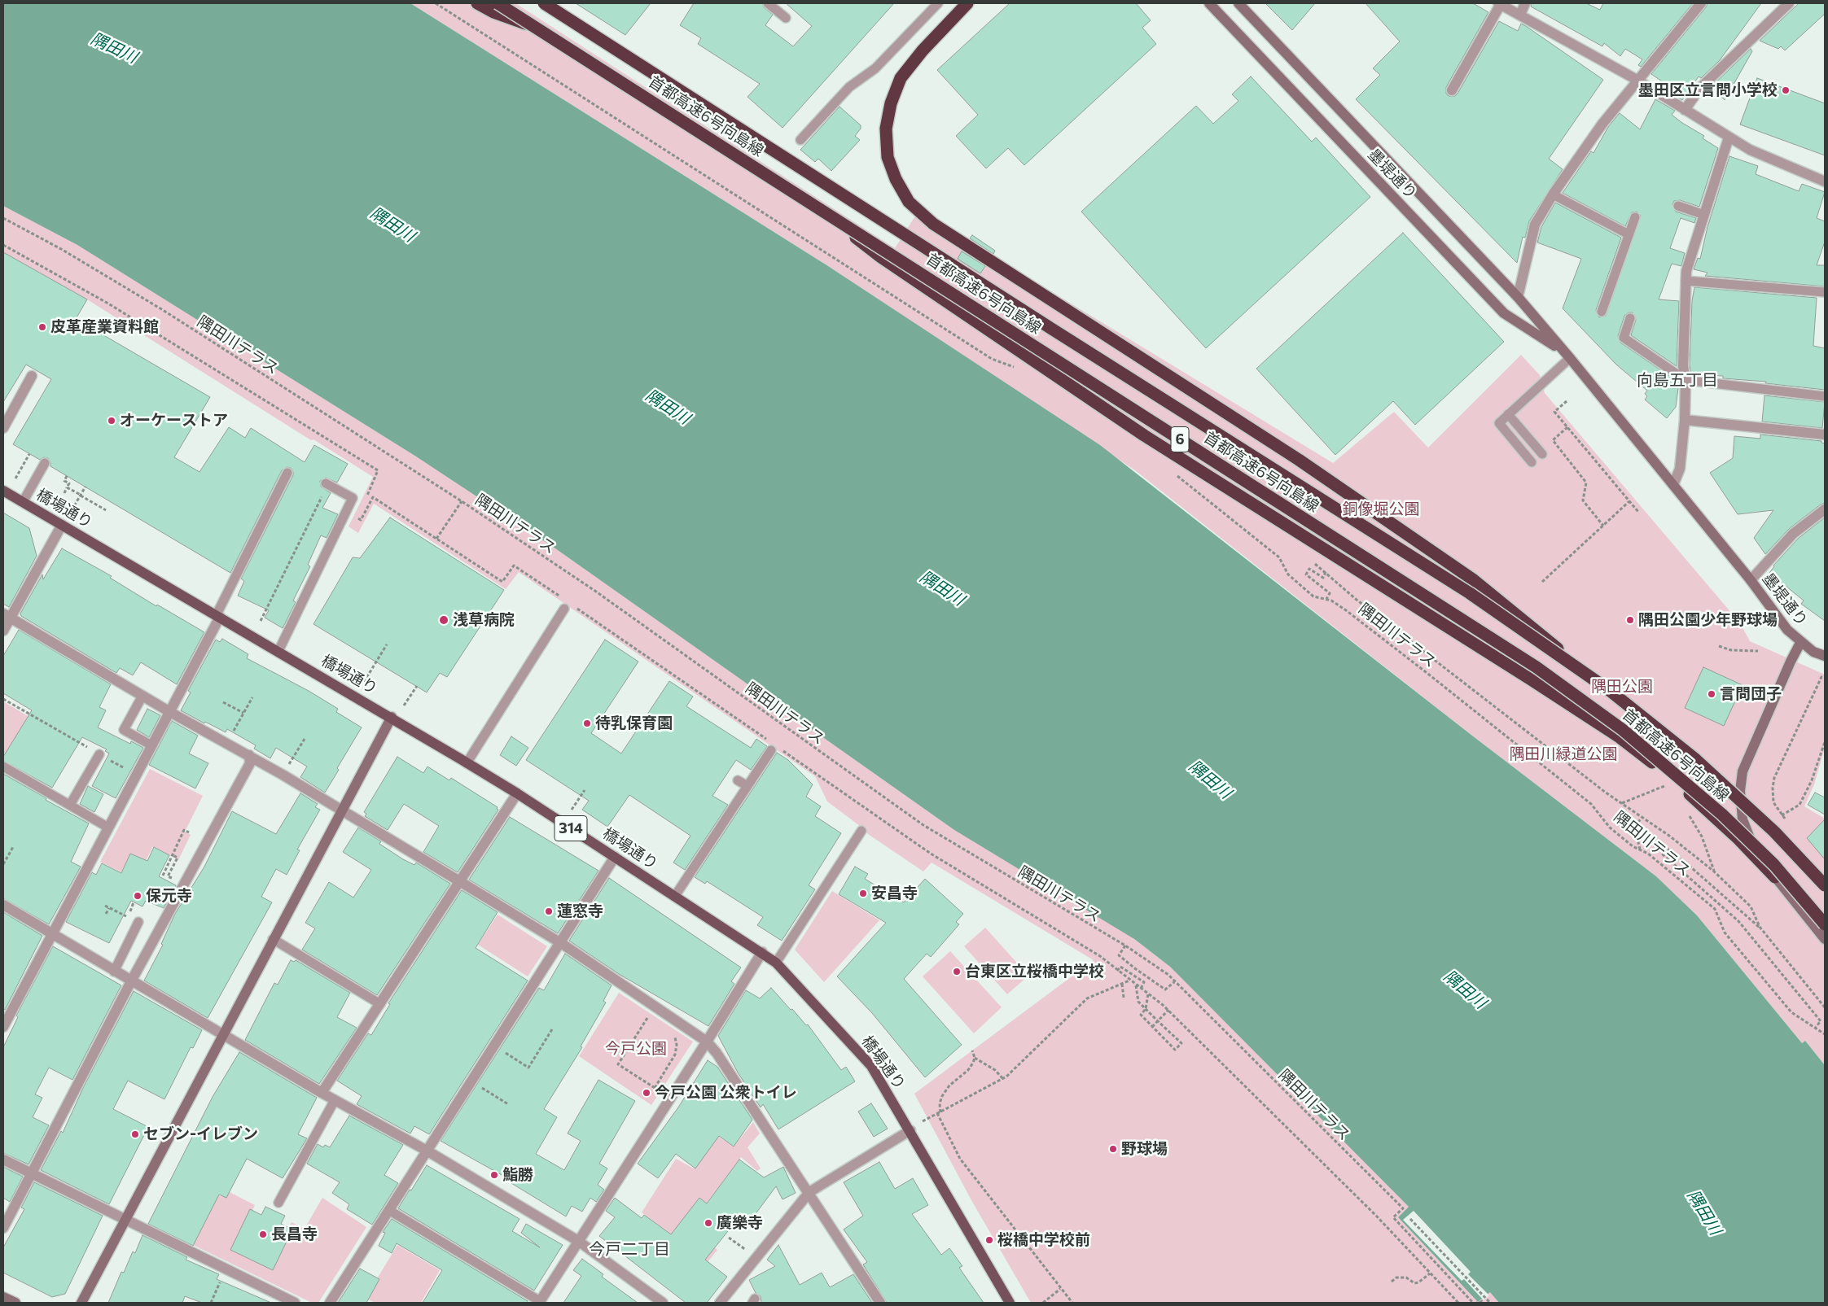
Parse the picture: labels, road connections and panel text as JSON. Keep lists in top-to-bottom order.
{
  "streets": {
    "highway": ["首都高速6号向島線", "6"],
    "main road": ["墨堤通り", "橋場通り", "314"],
    "path": ["隅田川テラス"]
  },
  "districts": ["向島五丁目", "今戸二丁目"],
  "water": ["隅田川"],
  "parks": [
    "銅像堀公園",
    "隅田公園",
    "隅田川緑道公園",
    "今戸公園"
  ],
  "places": [
    "墨田区立言問小学校",
    "皮革産業資料館",
    "オーケーストア",
    "浅草病院",
    "隅田公園少年野球場",
    "言問団子",
    "待乳保育園",
    "安昌寺",
    "保元寺",
    "蓮窓寺",
    "台東区立桜橋中学校",
    "今戸公園 公衆トイレ",
    "セブン-イレブン",
    "野球場",
    "鮨勝",
    "廣樂寺",
    "長昌寺",
    "桜橋中学校前"
  ]
}
